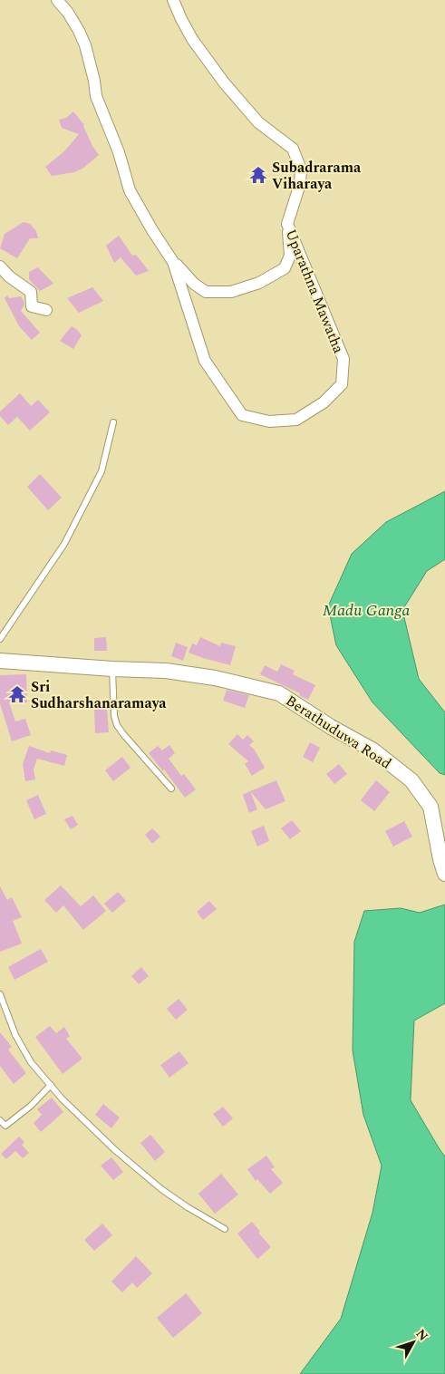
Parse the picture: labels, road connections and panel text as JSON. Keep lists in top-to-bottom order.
{
  "streets": {
    "street": ["Uparathna Mawatha", "Berathuduwa Road"]
  },
  "water": ["Madu Ganga"],
  "places": {
    "temple": ["Subadrarama Viharaya", "Sri Sudharshanaramaya"]
  },
  "north": "top right"
}
